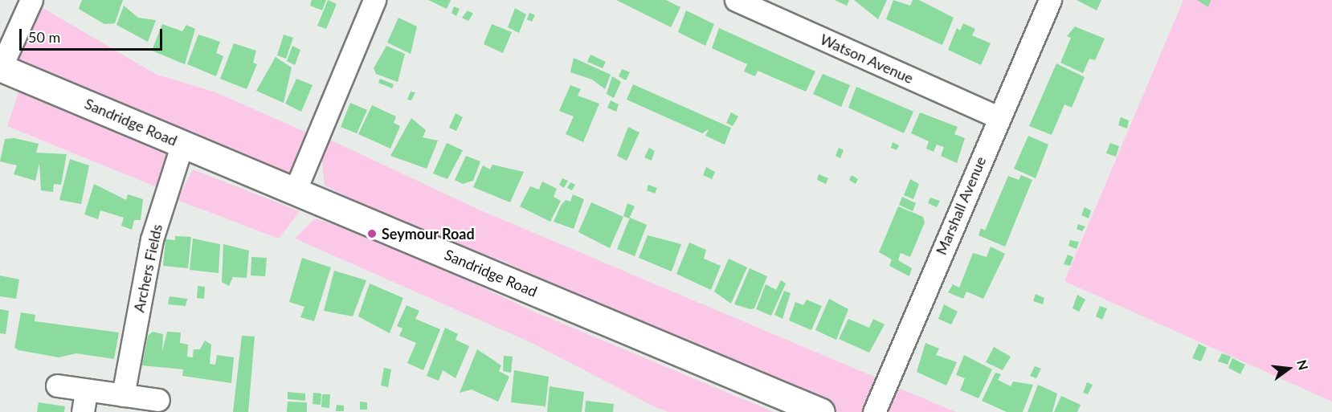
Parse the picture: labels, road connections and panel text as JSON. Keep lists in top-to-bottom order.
{
  "streets": {
    "main road": ["Sandridge Road"],
    "street": ["Watson Avenue", "Marshall Avenue", "Archers Fields"]
  },
  "crossings": [
    ["Watson Avenue", "Marshall Avenue"],
    ["Sandridge Road", "Archers Fields"]
  ],
  "places": ["Seymour Road"],
  "scale_bar": "50 m",
  "north": "right"
}
